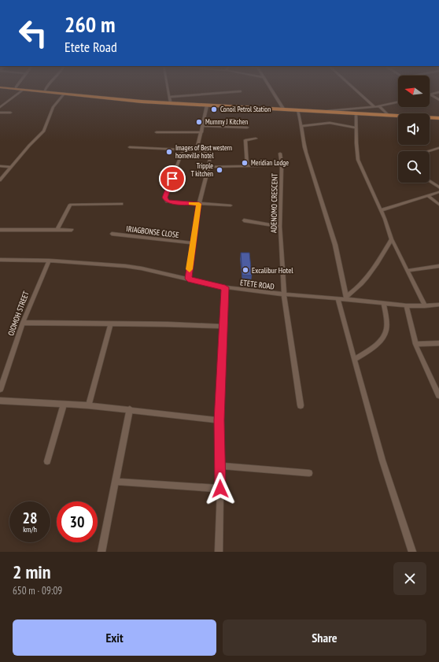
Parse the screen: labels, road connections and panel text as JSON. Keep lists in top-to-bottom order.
{
  "streets": {
    "street": [
      "ADENOMO CRESCENT",
      "IRIAGBONSE CLOSE",
      "ETETE ROAD",
      "OJOMOH STREET"
    ]
  },
  "crossings": [
    ["ADENOMO CRESCENT", "ETETE ROAD"],
    ["ETETE ROAD", "OJOMOH STREET"]
  ],
  "places": [
    "Conoil Petrol Station",
    "Mummy J Kitchen",
    "Images of Best western homeville hotel",
    "Meridian Lodge",
    "Tripple T kitchen",
    "Excalibur Hotel"
  ],
  "north": "left",
  "page": {
    "turn": ["260 m", "Etete Road"],
    "speed": "28 km/h",
    "limit": "30",
    "heading": ["2 min", "650 m · 09:09"],
    "buttons": ["Exit", "Share"]
  }
}
